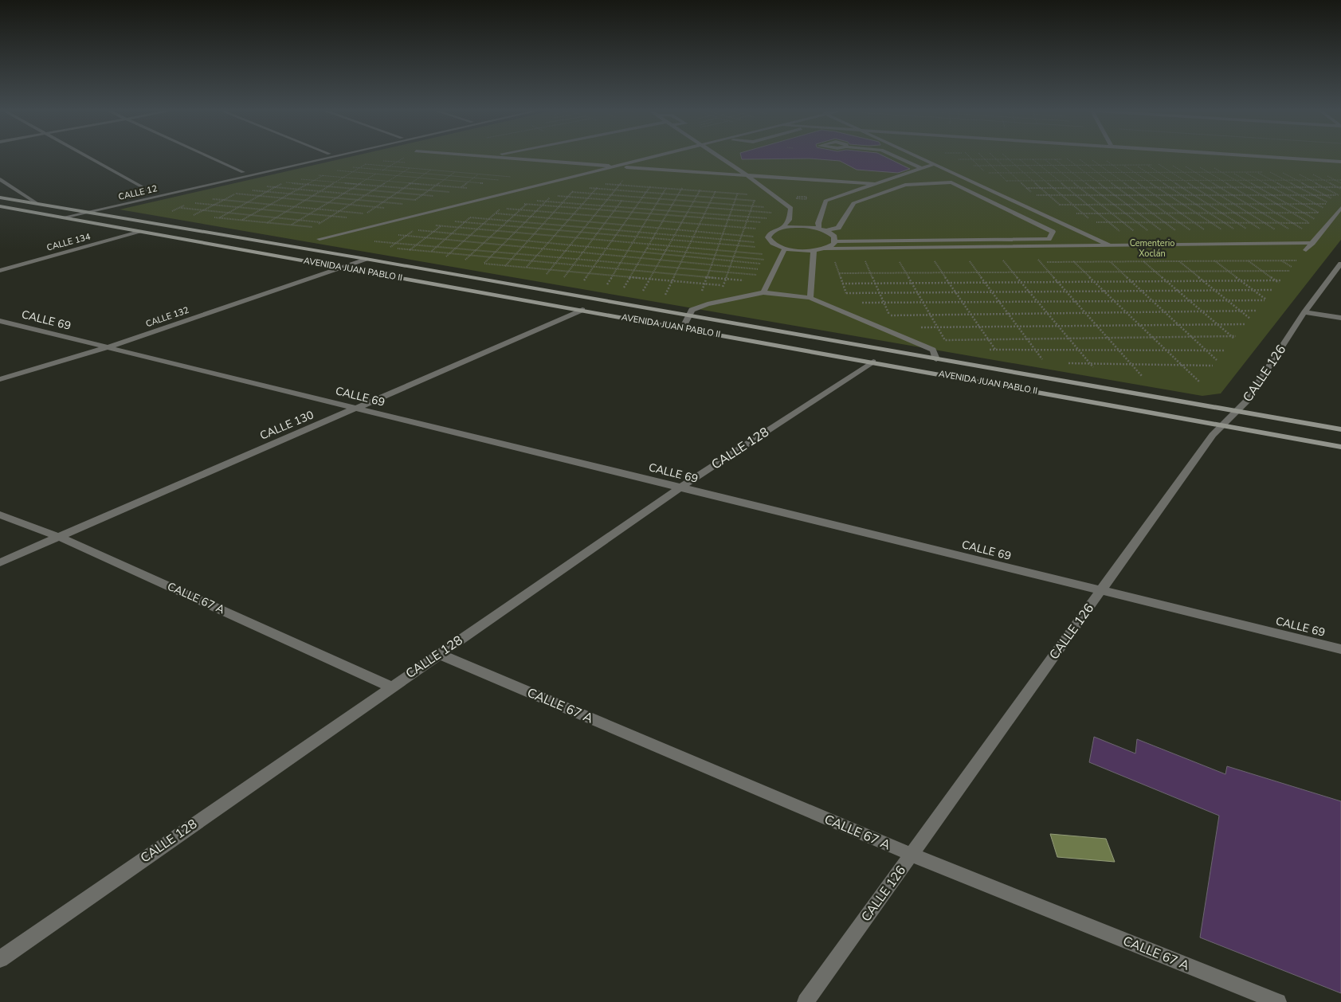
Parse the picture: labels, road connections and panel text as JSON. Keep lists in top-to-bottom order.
{
  "streets": {
    "main road": ["AVENIDA JUAN PABLO II"],
    "street": [
      "CALLE 12",
      "CALLE 134",
      "CALLE 132",
      "CALLE 69",
      "CALLE 126",
      "CALLE 130",
      "CALLE 128",
      "CALLE 67 A"
    ]
  },
  "crossings": [
    ["CALLE 12", "AVENIDA JUAN PABLO II"],
    ["CALLE 134", "AVENIDA JUAN PABLO II"],
    ["AVENIDA JUAN PABLO II", "CALLE 132"],
    ["AVENIDA JUAN PABLO II", "CALLE 126"],
    ["AVENIDA JUAN PABLO II", "CALLE 130"],
    ["AVENIDA JUAN PABLO II", "CALLE 128"],
    ["CALLE 132", "CALLE 69"],
    ["CALLE 69", "CALLE 126"],
    ["CALLE 69", "CALLE 130"],
    ["CALLE 69", "CALLE 128"],
    ["CALLE 126", "CALLE 67 A"],
    ["CALLE 130", "CALLE 67 A"],
    ["CALLE 128", "CALLE 67 A"]
  ],
  "parks": ["Cementerio Xoclán"]
}
